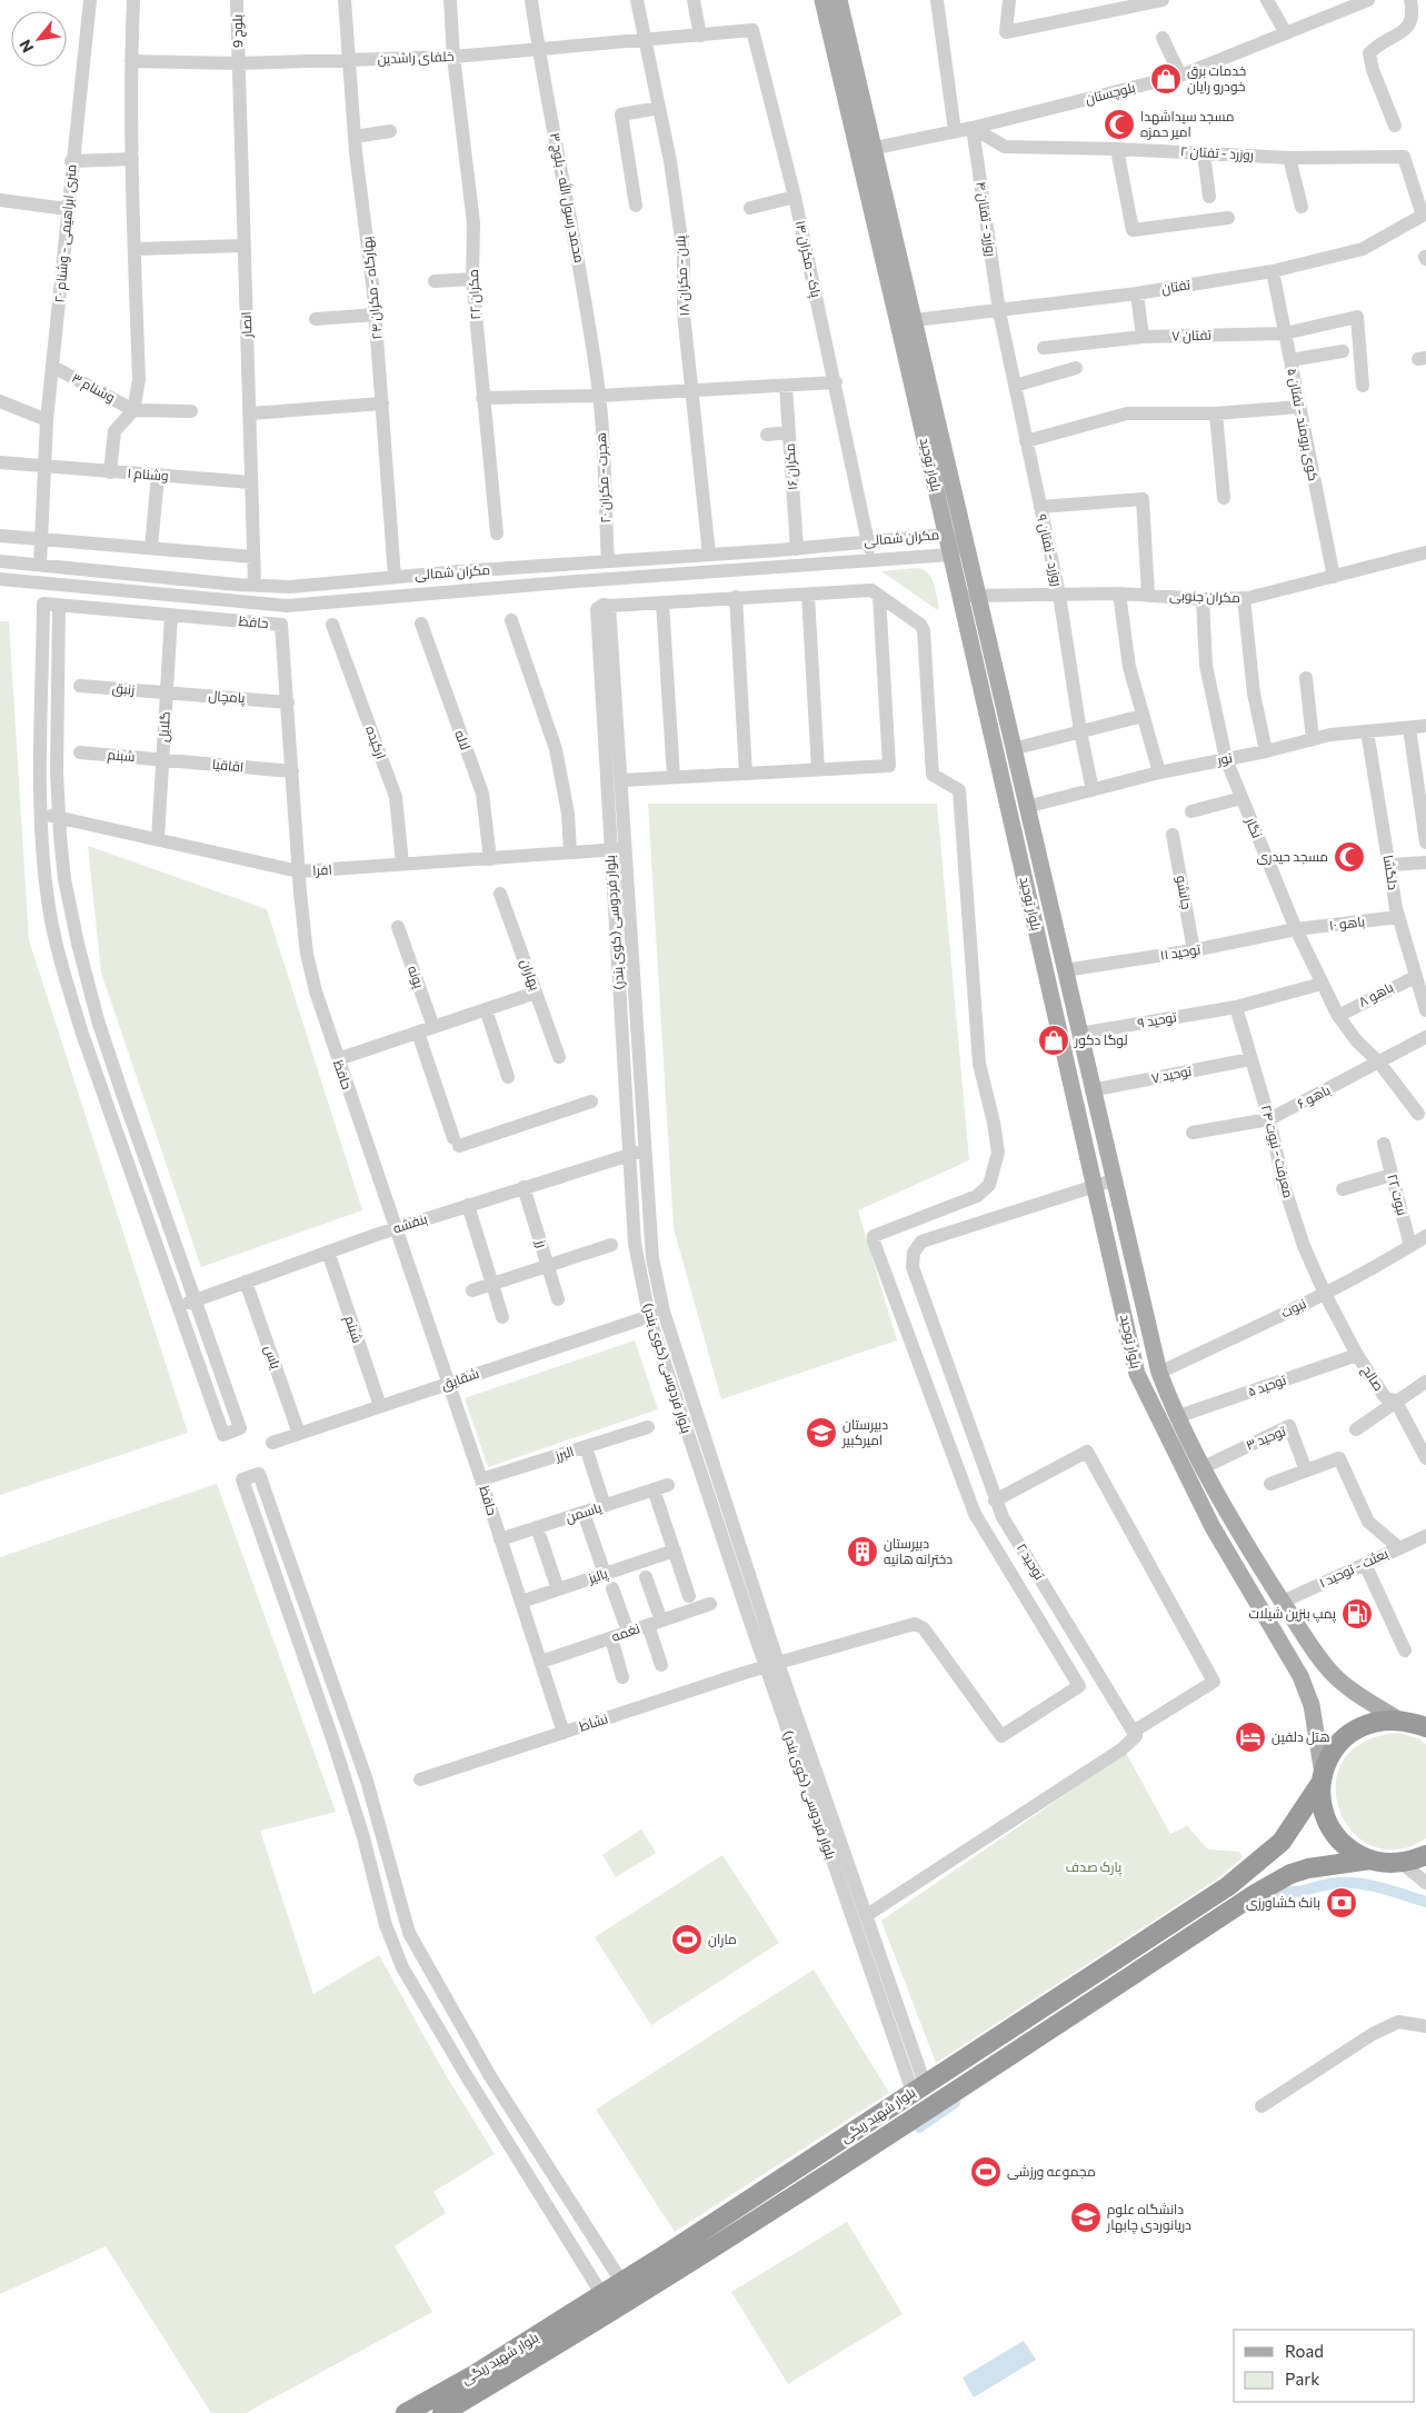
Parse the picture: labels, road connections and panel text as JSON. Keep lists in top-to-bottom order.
{
  "streets": {
    "highway": ["بلوار شهید ریگی"],
    "main road": ["بلوار توحید"],
    "street": [
      "بلوچ 9",
      "خلفای راشدین",
      "بلوچستان",
      "روزرد - تفتان ۲",
      "محمد رسول الله - بلوچ ۳",
      "روزرد - تفتان ۴",
      "۲۰ متری ابراهیمی - وشنام",
      "پاک - مکران ۱۴",
      "پلان - مکران ۱۸",
      "تفتان",
      "بهارگاه - مکران ۲۴",
      "مکران ۲۲",
      "انصار",
      "تفتان ۷",
      "وشنام ۳",
      "کوی برومند - تفتان ۵",
      "مکران ۱۶",
      "وشنام ۱",
      "هجرت - مکران ۲۰",
      "مکران شمالی",
      "روزرد - تفتان ۹",
      "مکران جنوبی",
      "حافظ",
      "زنبق",
      "پامچال",
      "گلایل",
      "لاله",
      "ارکیده",
      "شبنم",
      "نور",
      "اقاقیا",
      "نگار",
      "افرا",
      "دلگشا",
      "جانشو",
      "بلوار فردوسی (کوی بندر)",
      "باهو ۱۰",
      "توحید ۱۱",
      "بهاران",
      "پونه",
      "باهو ۸",
      "توحید ۹",
      "توحید ۷",
      "باهو ۶",
      "معرفت - نبوت ۲۴",
      "نبوت ۲۲",
      "بنفشه",
      "رز",
      "نبوت",
      "یاس",
      "صالح",
      "شقایق",
      "توحید ۵",
      "توحید ۳",
      "البرز",
      "یاسمن",
      "توحید ۲",
      "بعثت - توحید ۱",
      "پالیز",
      "نغمه",
      "نشاط"
    ]
  },
  "crossings": [
    ["بلوچ 9", "خلفای راشدین"],
    ["بلوچ 9", "انصار"],
    ["خلفای راشدین", "محمد رسول الله - بلوچ ۳"],
    ["خلفای راشدین", "پاک - مکران ۱۴"],
    ["خلفای راشدین", "پلان - مکران ۱۸"],
    ["خلفای راشدین", "بهارگاه - مکران ۲۴"],
    ["خلفای راشدین", "مکران ۲۲"],
    ["خلفای راشدین", "انصار"],
    ["بلوچستان", "روزرد - تفتان ۲"],
    ["بلوچستان", "روزرد - تفتان ۴"],
    ["بلوچستان", "بلوار توحید"],
    ["روزرد - تفتان ۲", "روزرد - تفتان ۴"],
    ["روزرد - تفتان ۲", "تفتان"],
    ["محمد رسول الله - بلوچ ۳", "هجرت - مکران ۲۰"],
    ["روزرد - تفتان ۴", "تفتان"],
    ["روزرد - تفتان ۴", "روزرد - تفتان ۹"],
    ["۲۰ متری ابراهیمی - وشنام", "وشنام ۳"],
    ["۲۰ متری ابراهیمی - وشنام", "وشنام ۱"],
    ["۲۰ متری ابراهیمی - وشنام", "مکران شمالی"],
    ["پاک - مکران ۱۴", "مکران شمالی"],
    ["پلان - مکران ۱۸", "مکران شمالی"],
    ["تفتان", "کوی برومند - تفتان ۵"],
    ["تفتان", "بلوار توحید"],
    ["تفتان", "روزرد - تفتان ۹"],
    ["بهارگاه - مکران ۲۴", "مکران شمالی"],
    ["انصار", "وشنام ۱"],
    ["انصار", "مکران شمالی"],
    ["تفتان ۷", "کوی برومند - تفتان ۵"],
    ["کوی برومند - تفتان ۵", "مکران جنوبی"],
    ["بلوار توحید", "مکران شمالی"],
    ["بلوار توحید", "مکران جنوبی"],
    ["بلوار توحید", "نور"],
    ["بلوار توحید", "توحید ۱۱"],
    ["بلوار توحید", "توحید ۹"],
    ["بلوار توحید", "توحید ۷"],
    ["بلوار توحید", "نبوت"],
    ["بلوار توحید", "توحید ۵"],
    ["بلوار توحید", "توحید ۳"],
    ["بلوار توحید", "توحید ۲"],
    ["بلوار توحید", "بعثت - توحید ۱"],
    ["بلوار توحید", "بلوار شهید ریگی"],
    ["مکران ۱۶", "مکران شمالی"],
    ["هجرت - مکران ۲۰", "مکران شمالی"],
    ["روزرد - تفتان ۹", "مکران جنوبی"],
    ["روزرد - تفتان ۹", "نور"],
    ["مکران جنوبی", "نگار"],
    ["حافظ", "پامچال"],
    ["حافظ", "گلایل"],
    ["حافظ", "اقاقیا"],
    ["حافظ", "افرا"],
    ["حافظ", "بنفشه"],
    ["حافظ", "شقایق"],
    ["حافظ", "البرز"],
    ["حافظ", "یاسمن"],
    ["حافظ", "پالیز"],
    ["حافظ", "نغمه"],
    ["حافظ", "نشاط"],
    ["زنبق", "پامچال"],
    ["زنبق", "گلایل"],
    ["پامچال", "گلایل"],
    ["گلایل", "شبنم"],
    ["گلایل", "اقاقیا"],
    ["گلایل", "افرا"],
    ["لاله", "افرا"],
    ["ارکیده", "افرا"],
    ["شبنم", "اقاقیا"],
    ["شبنم", "بنفشه"],
    ["شبنم", "شقایق"],
    ["نور", "نگار"],
    ["نور", "دلگشا"],
    ["نگار", "باهو ۱۰"],
    ["نگار", "توحید ۱۱"],
    ["نگار", "باهو ۸"],
    ["نگار", "توحید ۹"],
    ["نگار", "باهو ۶"],
    ["افرا", "بلوار فردوسی (کوی بندر)"],
    ["دلگشا", "باهو ۱۰"],
    ["دلگشا", "باهو ۸"],
    ["جانشو", "توحید ۱۱"],
    ["بلوار فردوسی (کوی بندر)", "بنفشه"],
    ["بلوار فردوسی (کوی بندر)", "شقایق"],
    ["بلوار فردوسی (کوی بندر)", "نشاط"],
    ["بلوار فردوسی (کوی بندر)", "بلوار شهید ریگی"],
    ["باهو ۱۰", "توحید ۱۱"],
    ["توحید ۹", "معرفت - نبوت ۲۴"],
    ["توحید ۷", "معرفت - نبوت ۲۴"],
    ["باهو ۶", "معرفت - نبوت ۲۴"],
    ["معرفت - نبوت ۲۴", "نبوت"],
    ["معرفت - نبوت ۲۴", "صالح"],
    ["نبوت ۲۲", "نبوت"],
    ["بنفشه", "رز"],
    ["بنفشه", "یاس"],
    ["نبوت", "صالح"],
    ["یاس", "شقایق"],
    ["صالح", "توحید ۵"]
  ],
  "parks": ["پارک صدف"],
  "places": {
    "shop": ["خدمات برق خودرو رایان", "لوگا دکور"],
    "mosque": ["مسجد سیداشهدا امیر حمزه", "مسجد حیدری"],
    "school or university": ["دبیرستان امیرکبیر", "دانشگاه علوم دریانوردی چابهار"],
    "building": ["دبیرستان دخترانه هانیه"],
    "fuel station": ["پمپ بنزین شیلات"],
    "hotel": ["هتل دلفین"],
    "bank": ["بانک کشاورزی"],
    "sports": ["ماران", "مجموعه ورزشی"]
  },
  "legend": ["Road", "Park"],
  "north": "bottom left"
}
